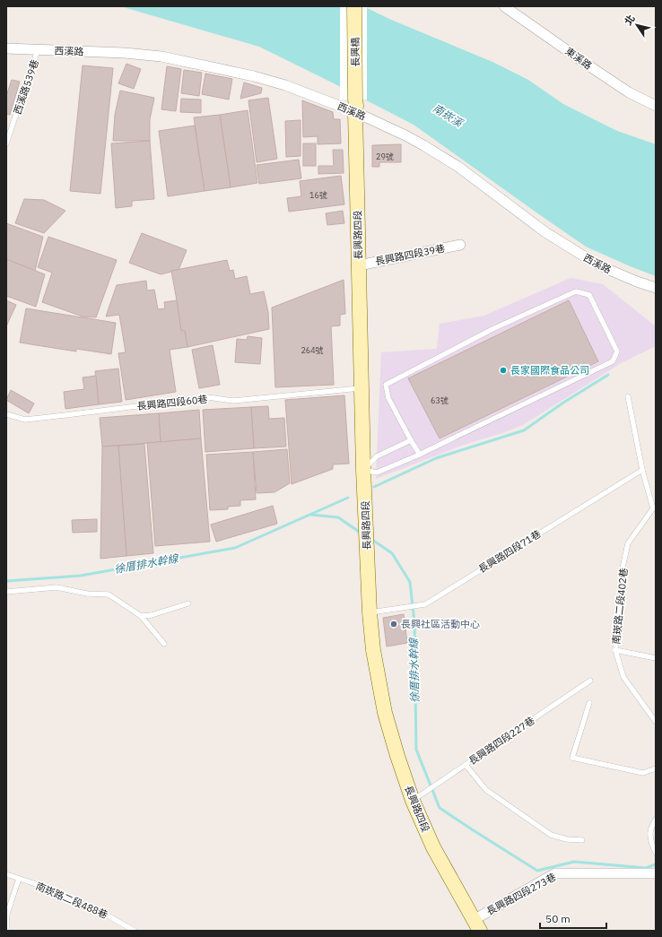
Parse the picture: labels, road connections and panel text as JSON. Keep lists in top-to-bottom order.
{
  "streets": {
    "street": [
      "西溪路",
      "長興橋",
      "東溪路",
      "長興路四段",
      "長興路四段39巷",
      "長興路四段273巷"
    ],
    "lane": [
      "西溪路539巷",
      "長興路四段60巷",
      "長興路四段71巷",
      "南崁路二段402巷",
      "長興路四段227巷",
      "南崁路二段488巷"
    ]
  },
  "crossings": [
    ["西溪路", "長興橋"],
    ["西溪路", "西溪路539巷"],
    ["西溪路", "長興路四段"],
    ["長興橋", "長興路四段"],
    ["長興路四段", "長興路四段39巷"],
    ["長興路四段", "長興路四段60巷"],
    ["長興路四段", "長興路四段71巷"],
    ["長興路四段", "長興路四段227巷"],
    ["長興路四段", "長興路四段273巷"]
  ],
  "water": ["南崁溪", "徐厝排水幹線"],
  "places": ["長家國際食品公司", "長興社區活動中心"],
  "house_numbers": [
    "29號",
    "16號",
    "264號",
    "63號"
  ],
  "scale_bar": "50 m",
  "north": "top left"
}
